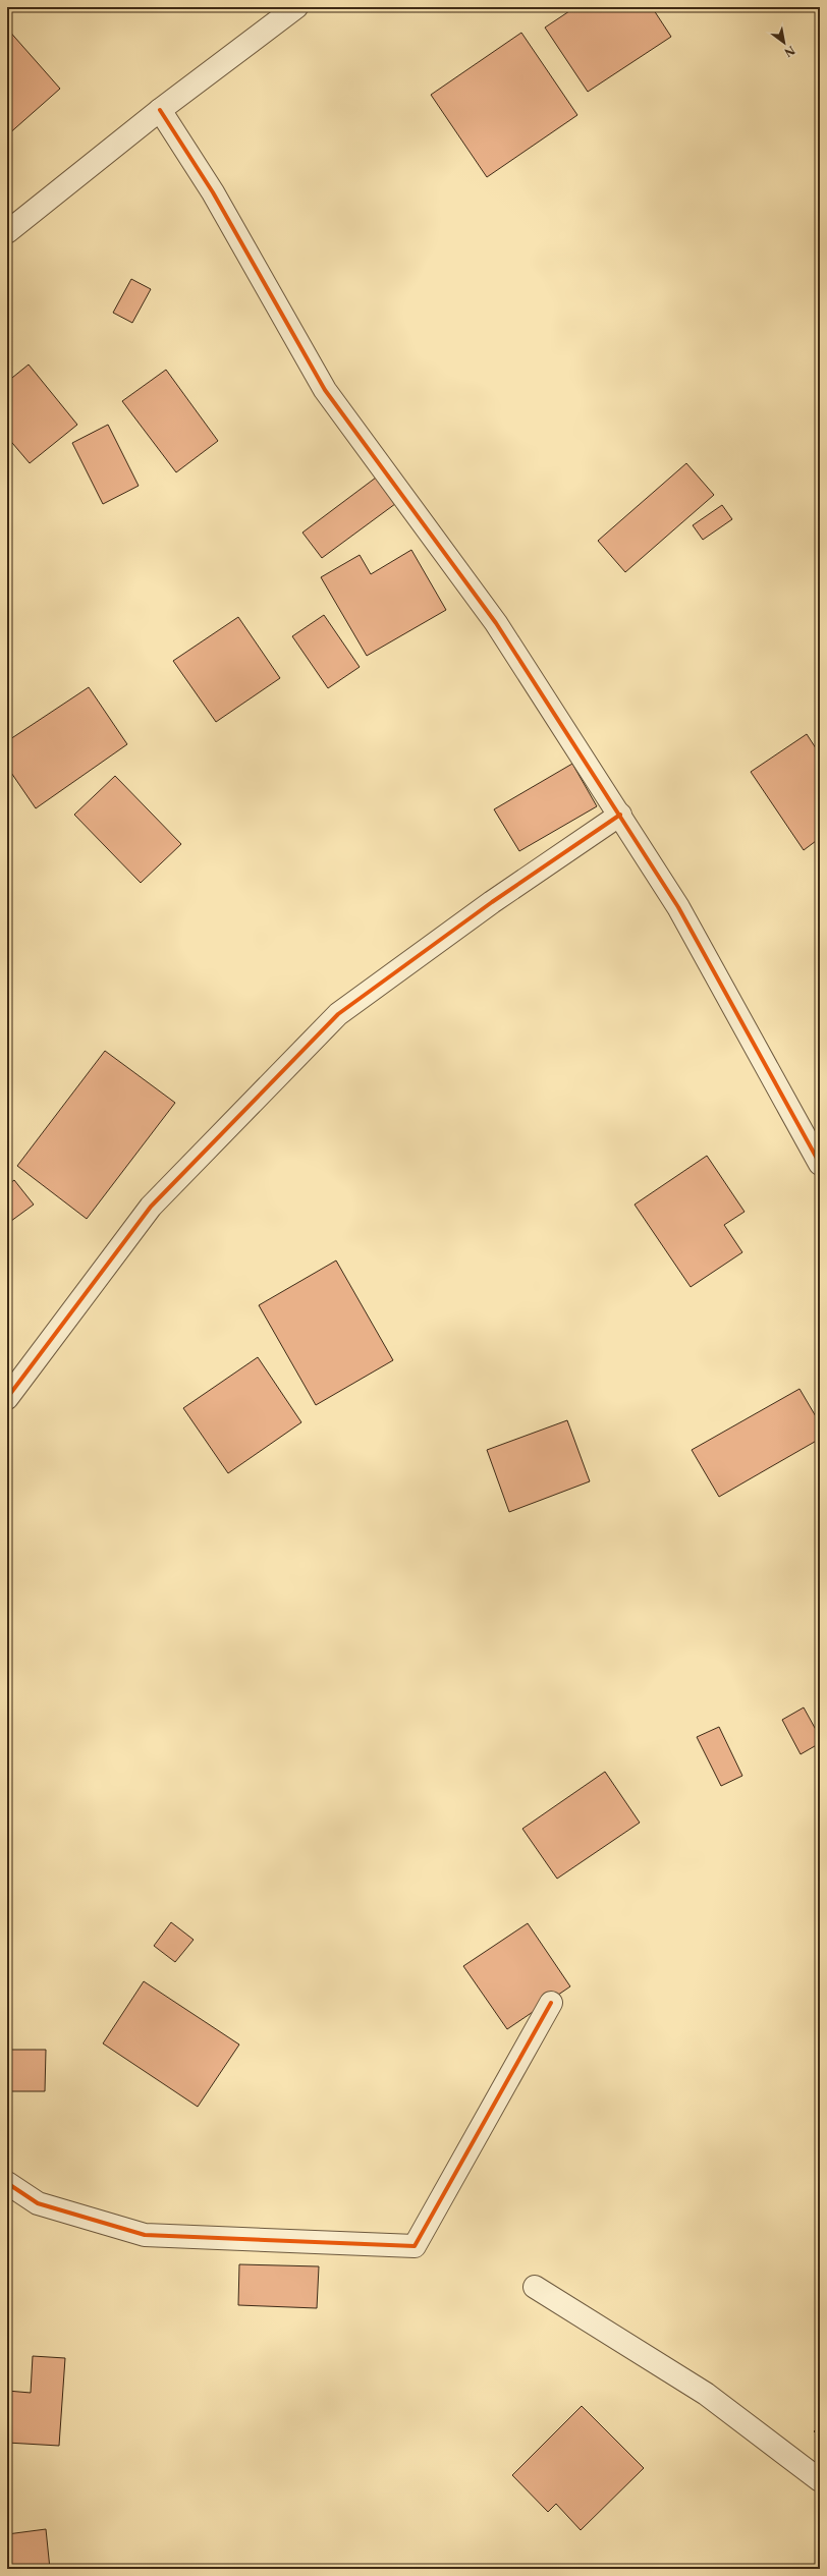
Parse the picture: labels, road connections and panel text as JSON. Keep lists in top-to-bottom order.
{
  "north": "bottom right"
}
